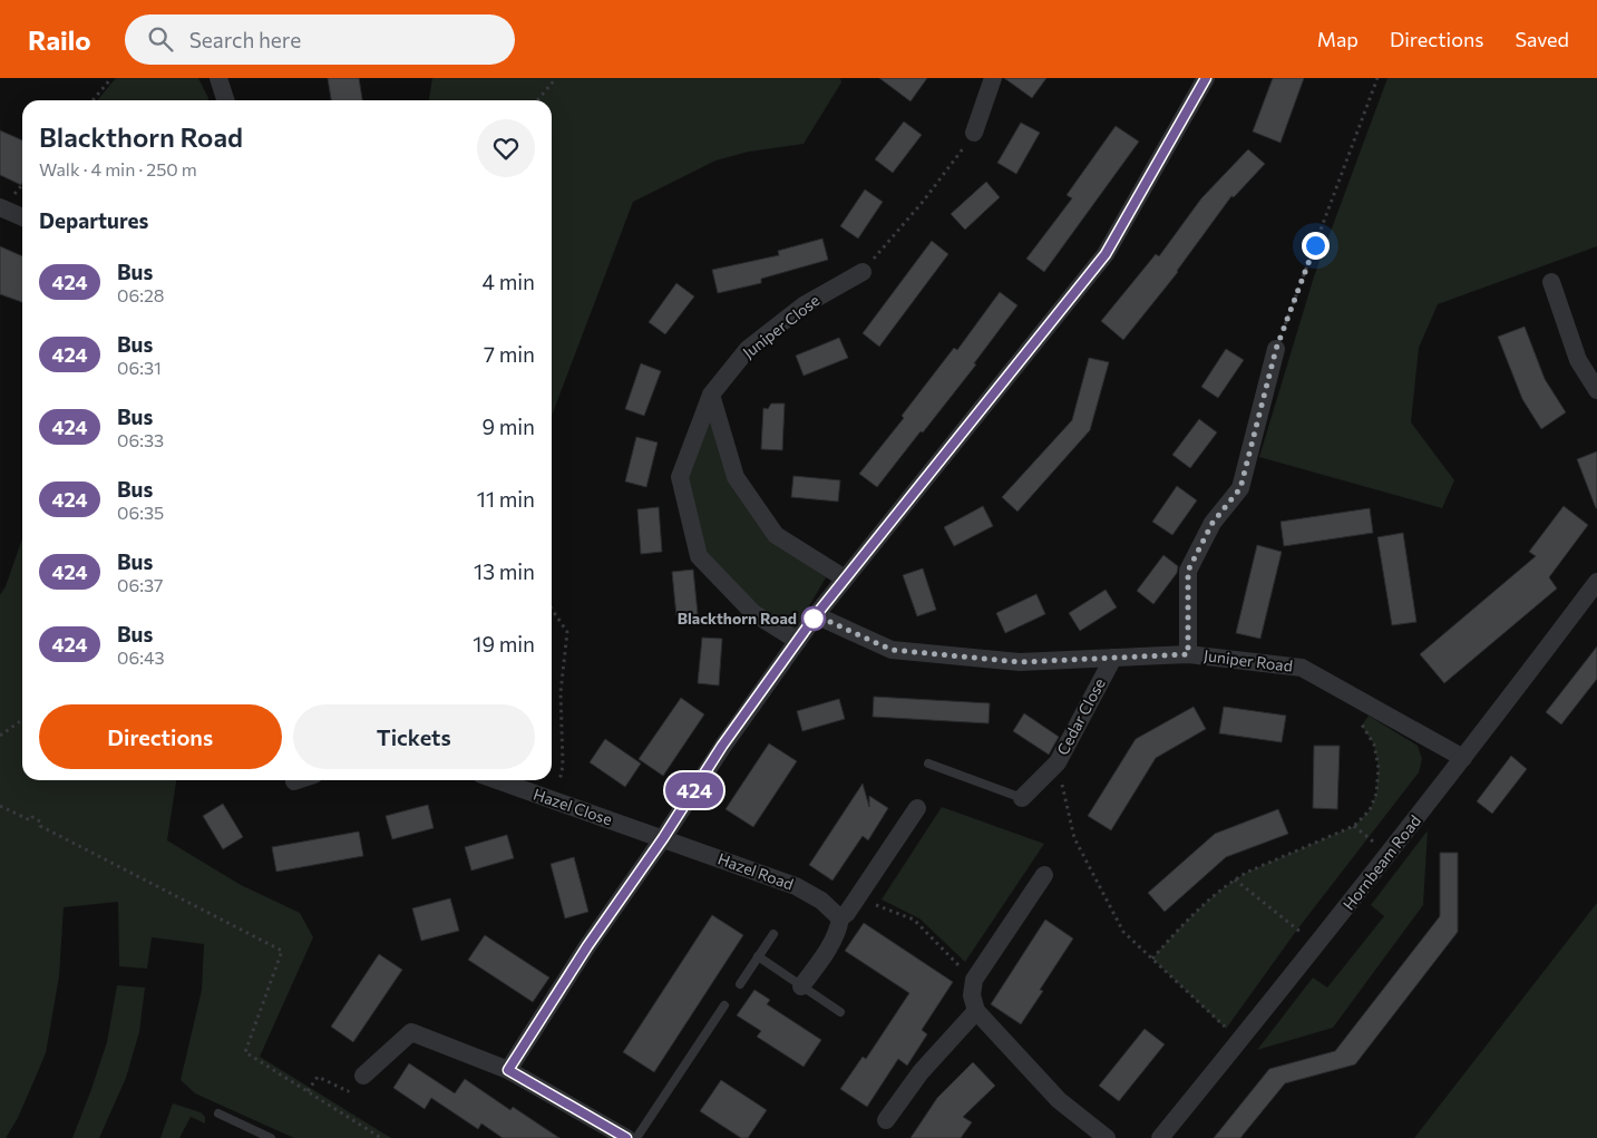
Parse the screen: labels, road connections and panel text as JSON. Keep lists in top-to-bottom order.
{
  "streets": {
    "street": [
      "Juniper Close",
      "Juniper Road",
      "Cedar Close",
      "Hazel Close",
      "Hornbeam Road",
      "Hazel Road"
    ]
  },
  "crossings": [
    ["Juniper Road", "Cedar Close"],
    ["Juniper Road", "Hornbeam Road"],
    ["Hazel Close", "Hazel Road"]
  ],
  "places": ["Blackthorn Road"],
  "lines": ["bus line 424"],
  "page": {
    "header": "Railo",
    "search": "Search here",
    "nav": ["Map", "Directions", "Saved"],
    "on_map": "424",
    "heading": [
      ["Blackthorn Road", "Walk · 4 min · 250 m"],
      "Departures"
    ],
    "list": [
      {
        "mark": "424",
        "name": "Bus",
        "note": "06:28",
        "value": "4 min"
      },
      {
        "mark": "424",
        "name": "Bus",
        "note": "06:31",
        "value": "7 min"
      },
      {
        "mark": "424",
        "name": "Bus",
        "note": "06:33",
        "value": "9 min"
      },
      {
        "mark": "424",
        "name": "Bus",
        "note": "06:35",
        "value": "11 min"
      },
      {
        "mark": "424",
        "name": "Bus",
        "note": "06:37",
        "value": "13 min"
      },
      {
        "mark": "424",
        "name": "Bus",
        "note": "06:43",
        "value": "19 min"
      }
    ],
    "buttons": ["Directions", "Tickets"]
  }
}
